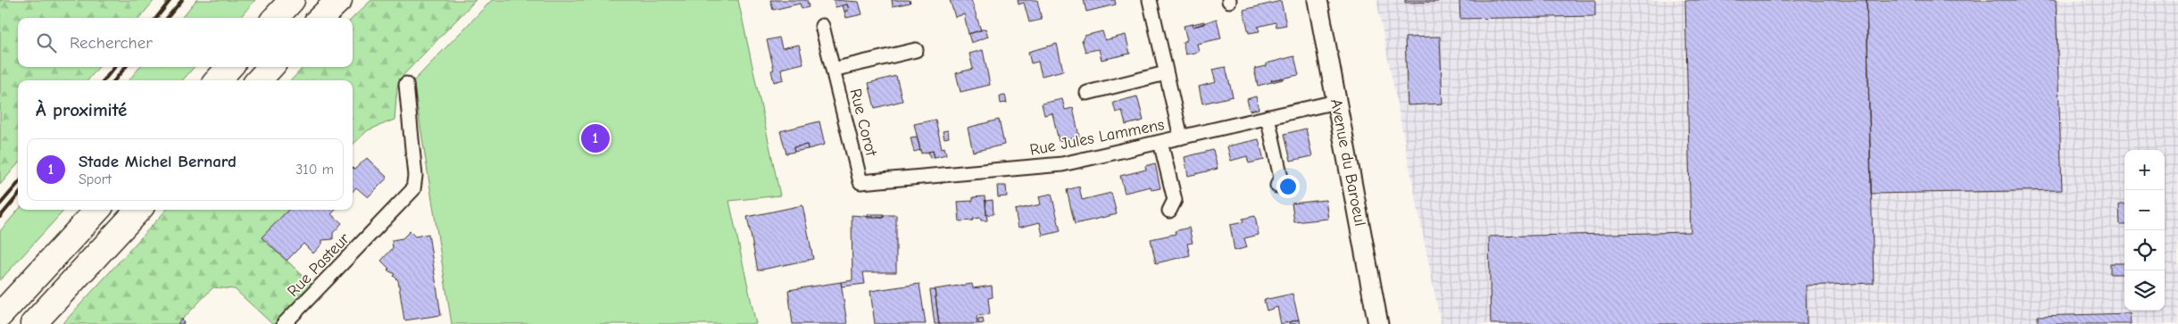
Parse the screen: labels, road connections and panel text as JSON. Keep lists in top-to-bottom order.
{
  "streets": {
    "main road": ["Avenue du Baroeul"],
    "street": ["Rue Corot", "Rue Jules Lammens", "Rue Pasteur"]
  },
  "crossings": [
    ["Rue Corot", "Rue Jules Lammens"],
    ["Rue Jules Lammens", "Avenue du Baroeul"]
  ],
  "page": {
    "search": "Rechercher",
    "heading": "À proximité",
    "pins": "1",
    "list": [
      {
        "mark": "1",
        "name": "Stade Michel Bernard",
        "note": "Sport",
        "value": "310 m"
      }
    ],
    "map_buttons": ["+", "−"]
  }
}
